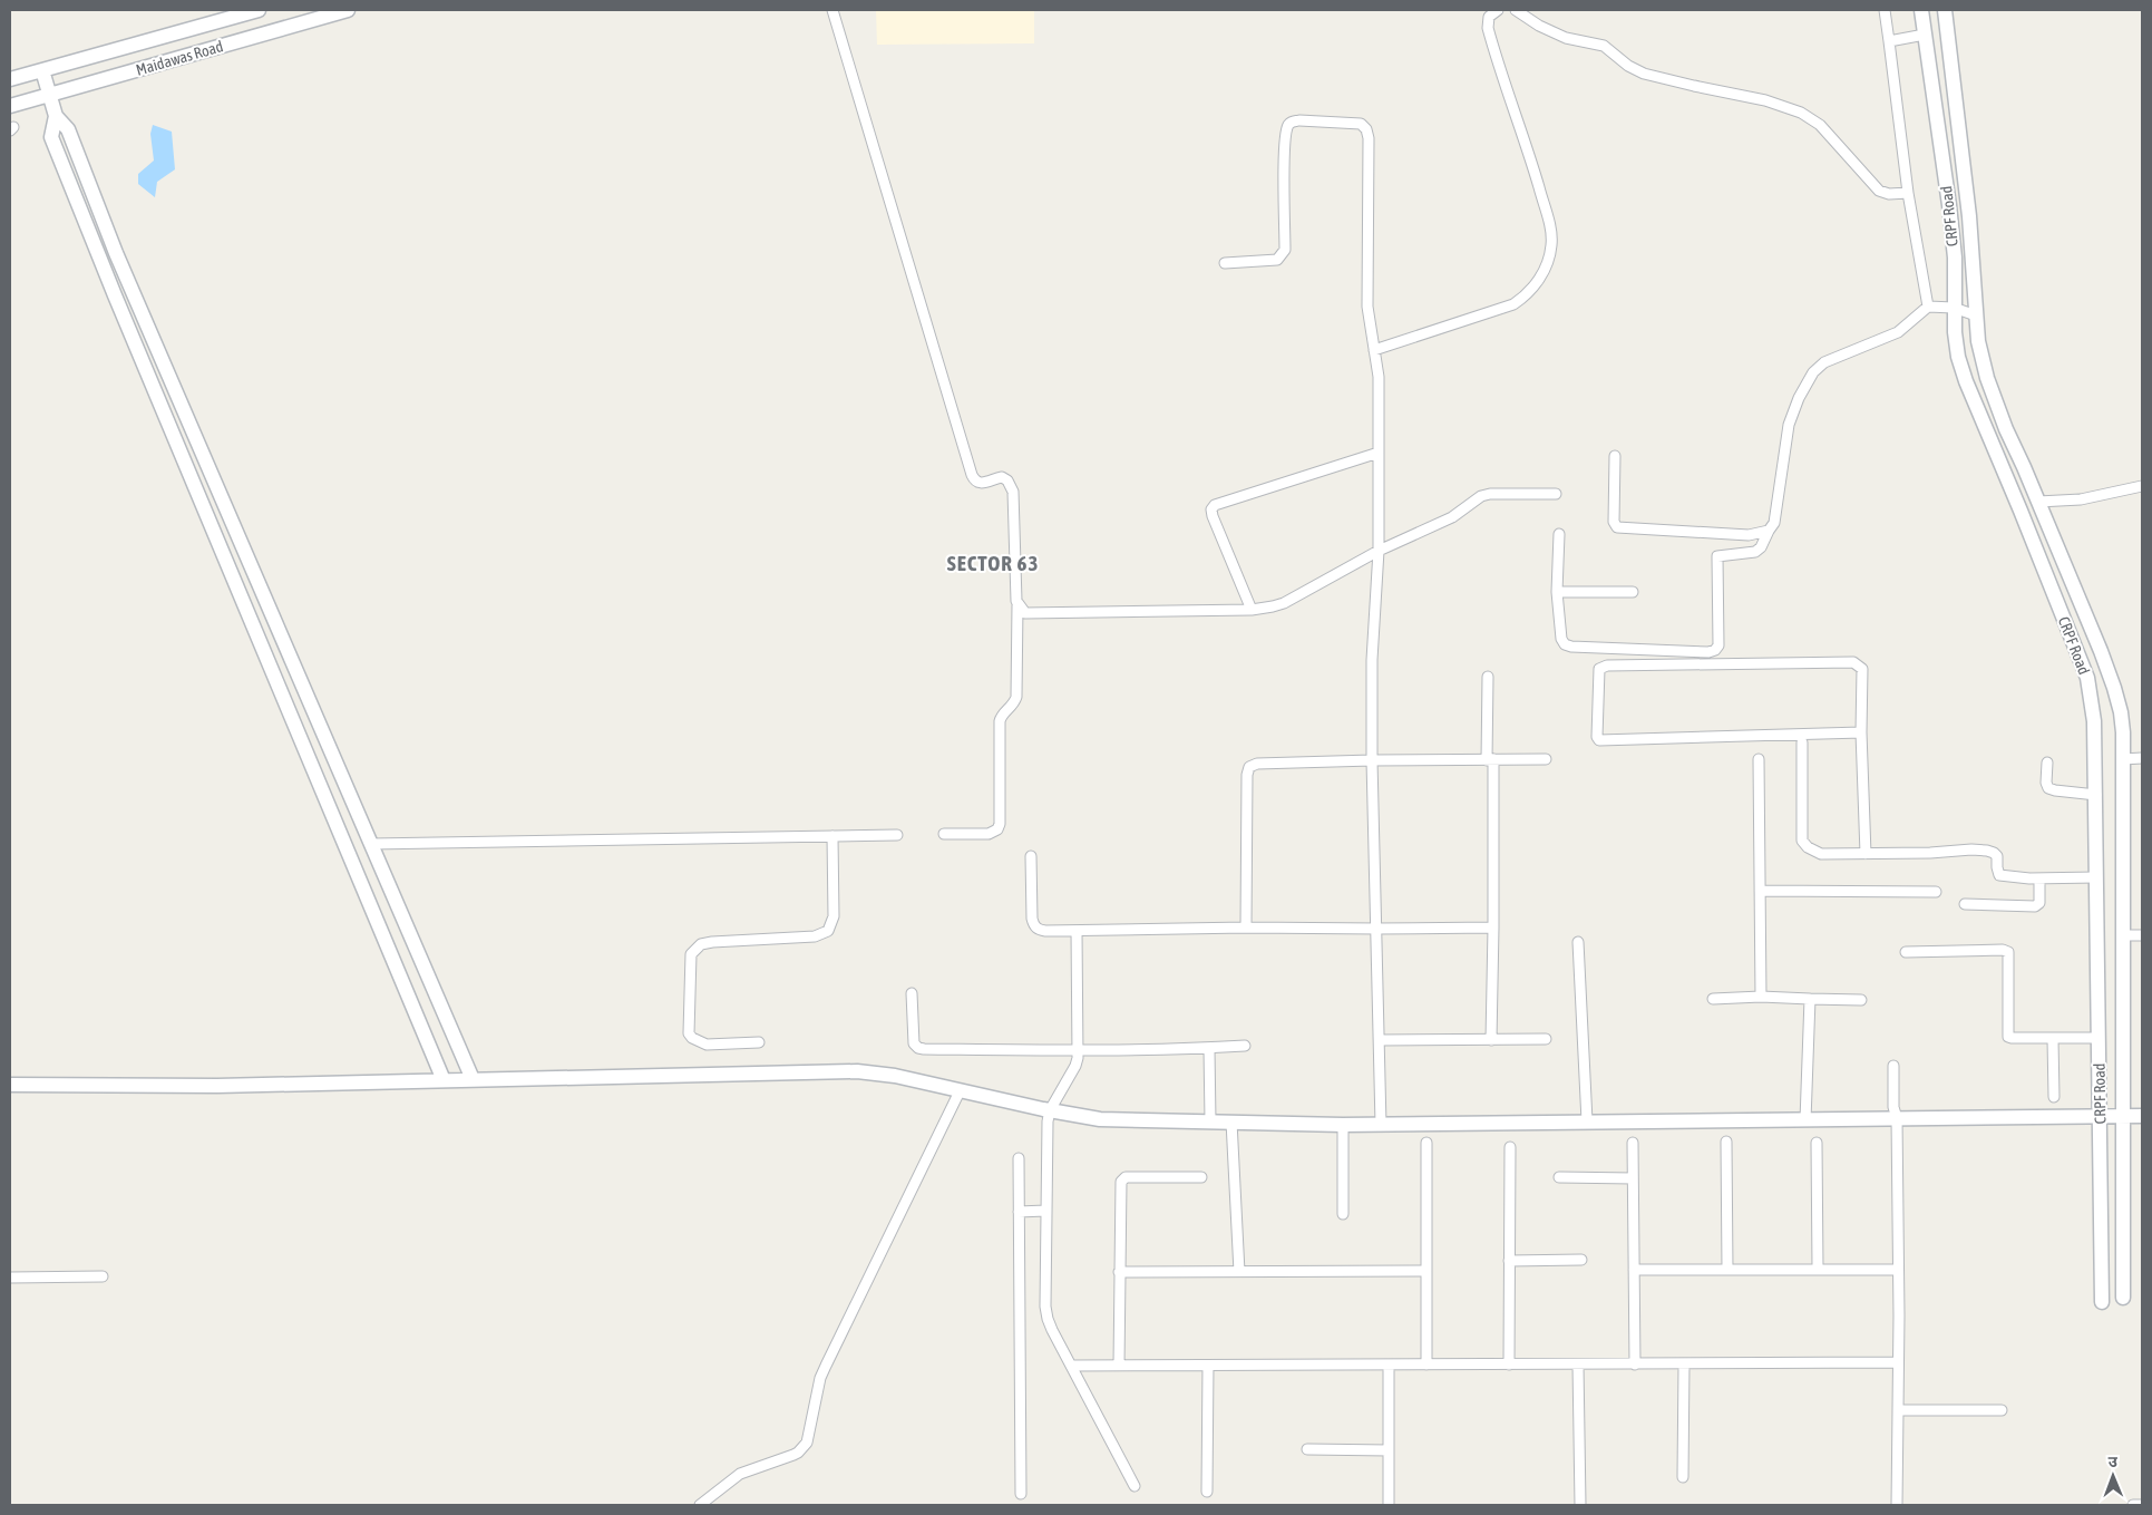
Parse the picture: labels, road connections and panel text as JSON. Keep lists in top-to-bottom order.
{
  "streets": {
    "street": ["Maidawas Road", "CRPF Road"]
  },
  "districts": ["SECTOR 63"],
  "north": "top"
}
